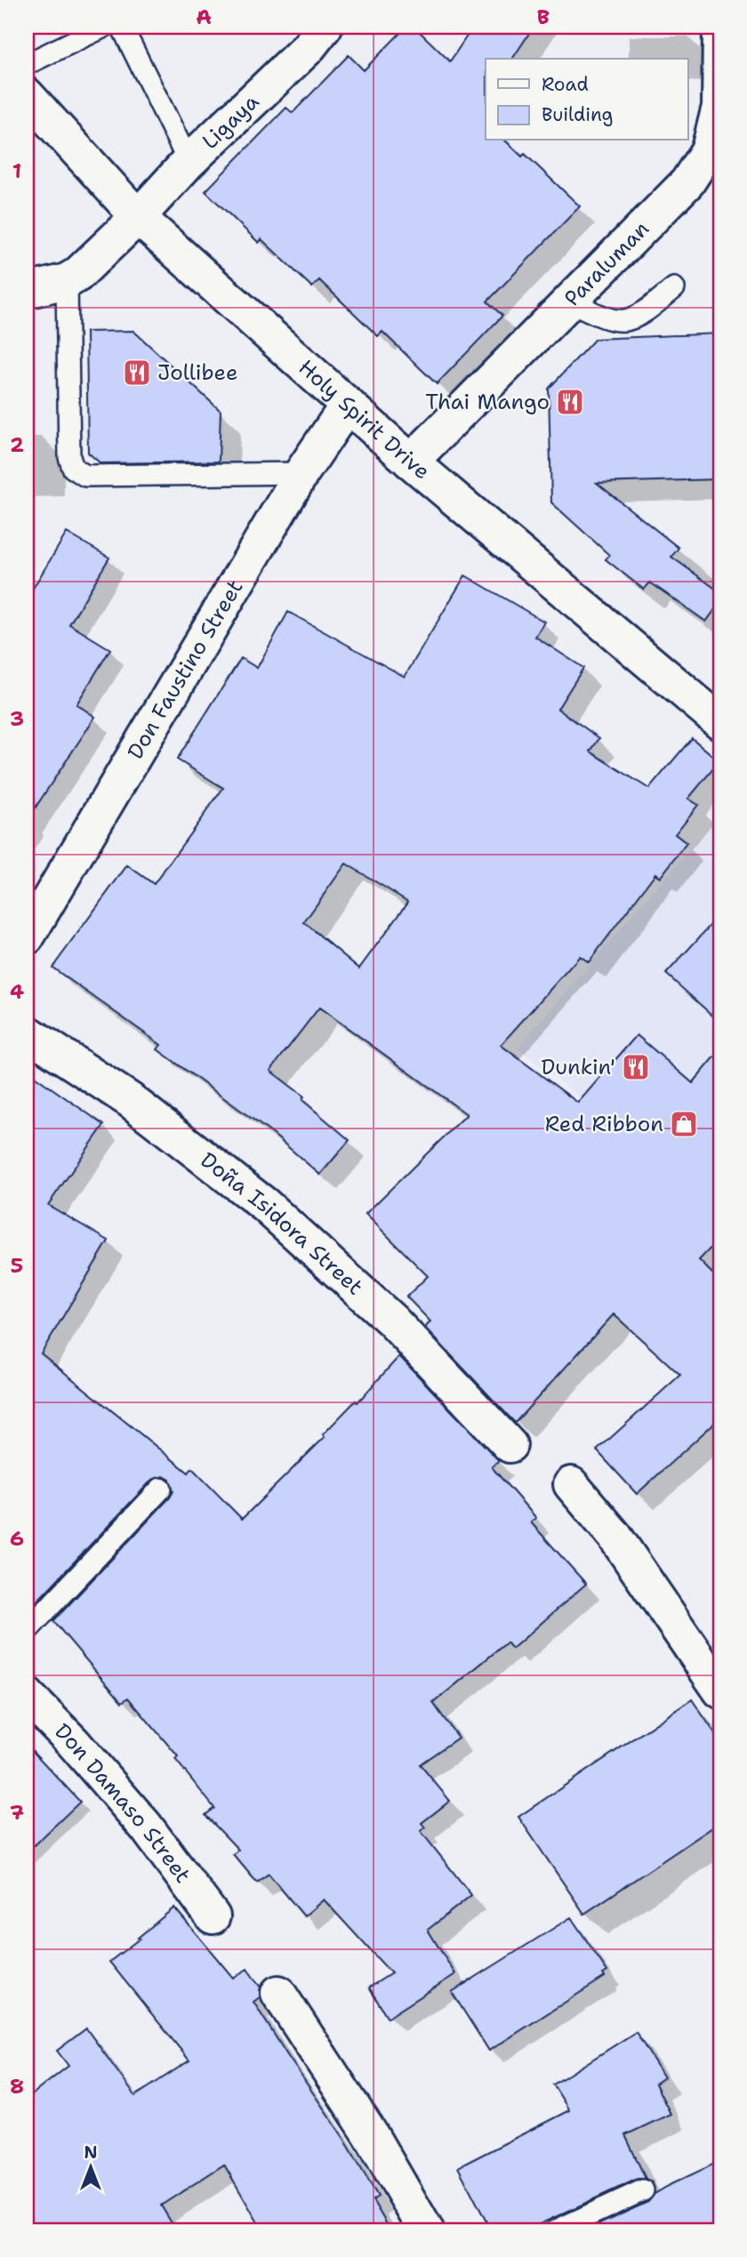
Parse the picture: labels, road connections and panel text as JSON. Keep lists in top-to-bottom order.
{
  "streets": {
    "street": [
      "Ligaya",
      "Paraluman",
      "Holy Spirit Drive",
      "Don Faustino Street",
      "Doña Isidora Street",
      "Don Damaso Street"
    ]
  },
  "crossings": [
    ["Ligaya", "Holy Spirit Drive"],
    ["Paraluman", "Holy Spirit Drive"],
    ["Holy Spirit Drive", "Don Faustino Street"]
  ],
  "places": {
    "restaurant": ["Jollibee", "Thai Mango", "Dunkin'"],
    "shop": ["Red Ribbon"]
  },
  "legend": ["Road", "Building"],
  "north": "top",
  "grid": {
    "columns": ["A", "B"],
    "rows": [
      "1",
      "2",
      "3",
      "4",
      "5",
      "6",
      "7",
      "8"
    ]
  }
}
